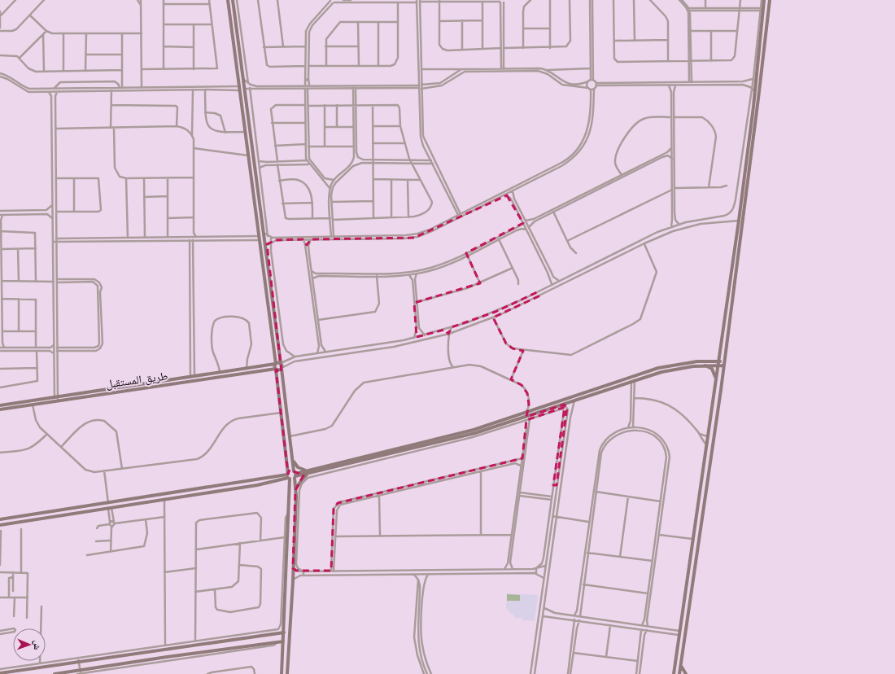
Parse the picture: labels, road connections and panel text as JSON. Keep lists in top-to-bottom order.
{
  "streets": {
    "street": ["طريق المستقبل"]
  },
  "north": "right"
}
